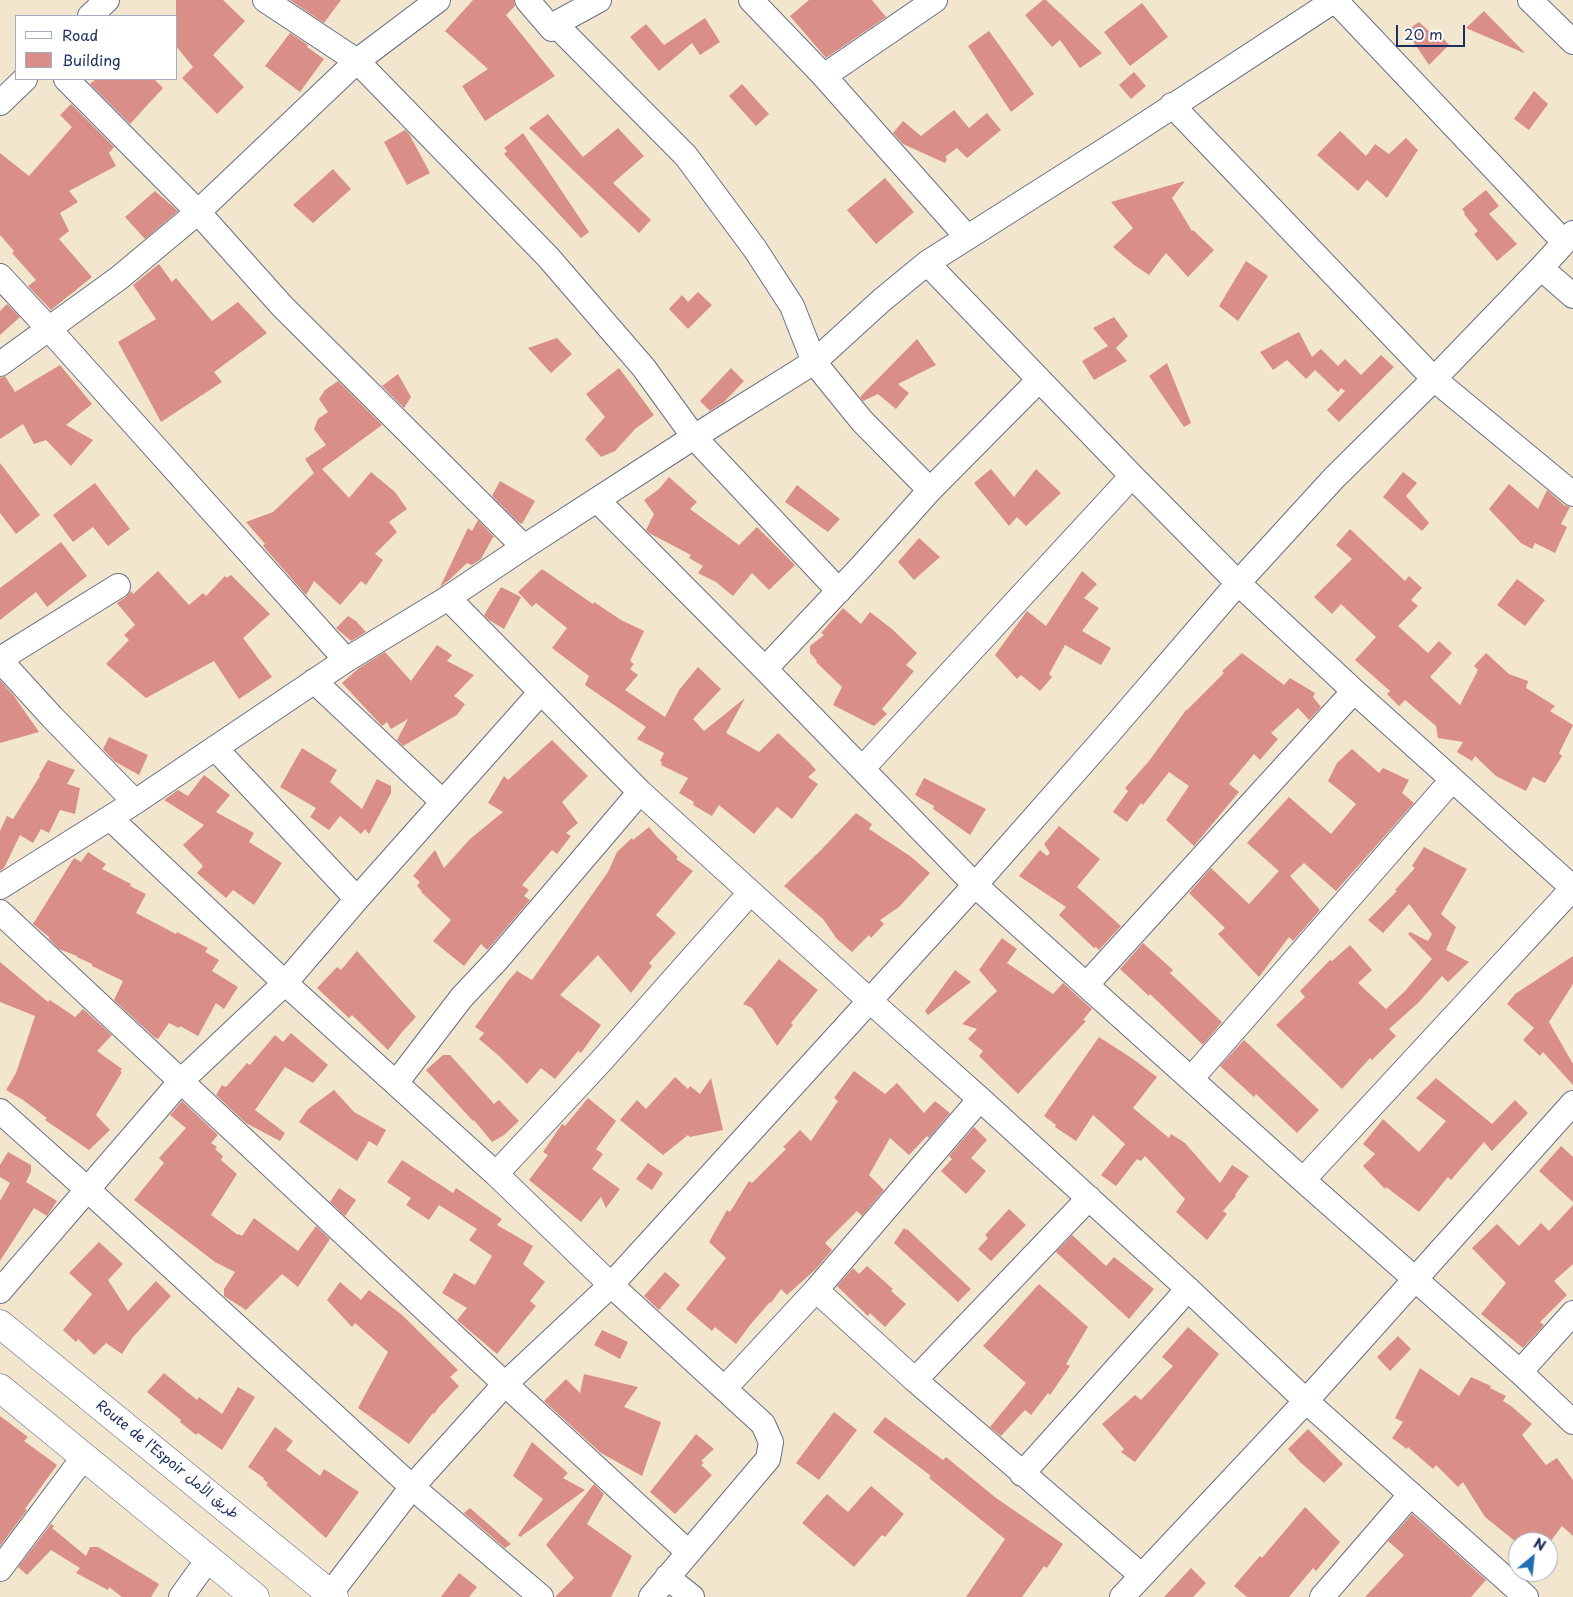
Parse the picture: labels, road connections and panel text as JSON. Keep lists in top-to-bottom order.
{
  "streets": {
    "highway": ["Route de l’Espoir طريق الأمل"]
  },
  "legend": ["Road", "Building"],
  "scale_bar": "20 m",
  "north": "top right"
}
